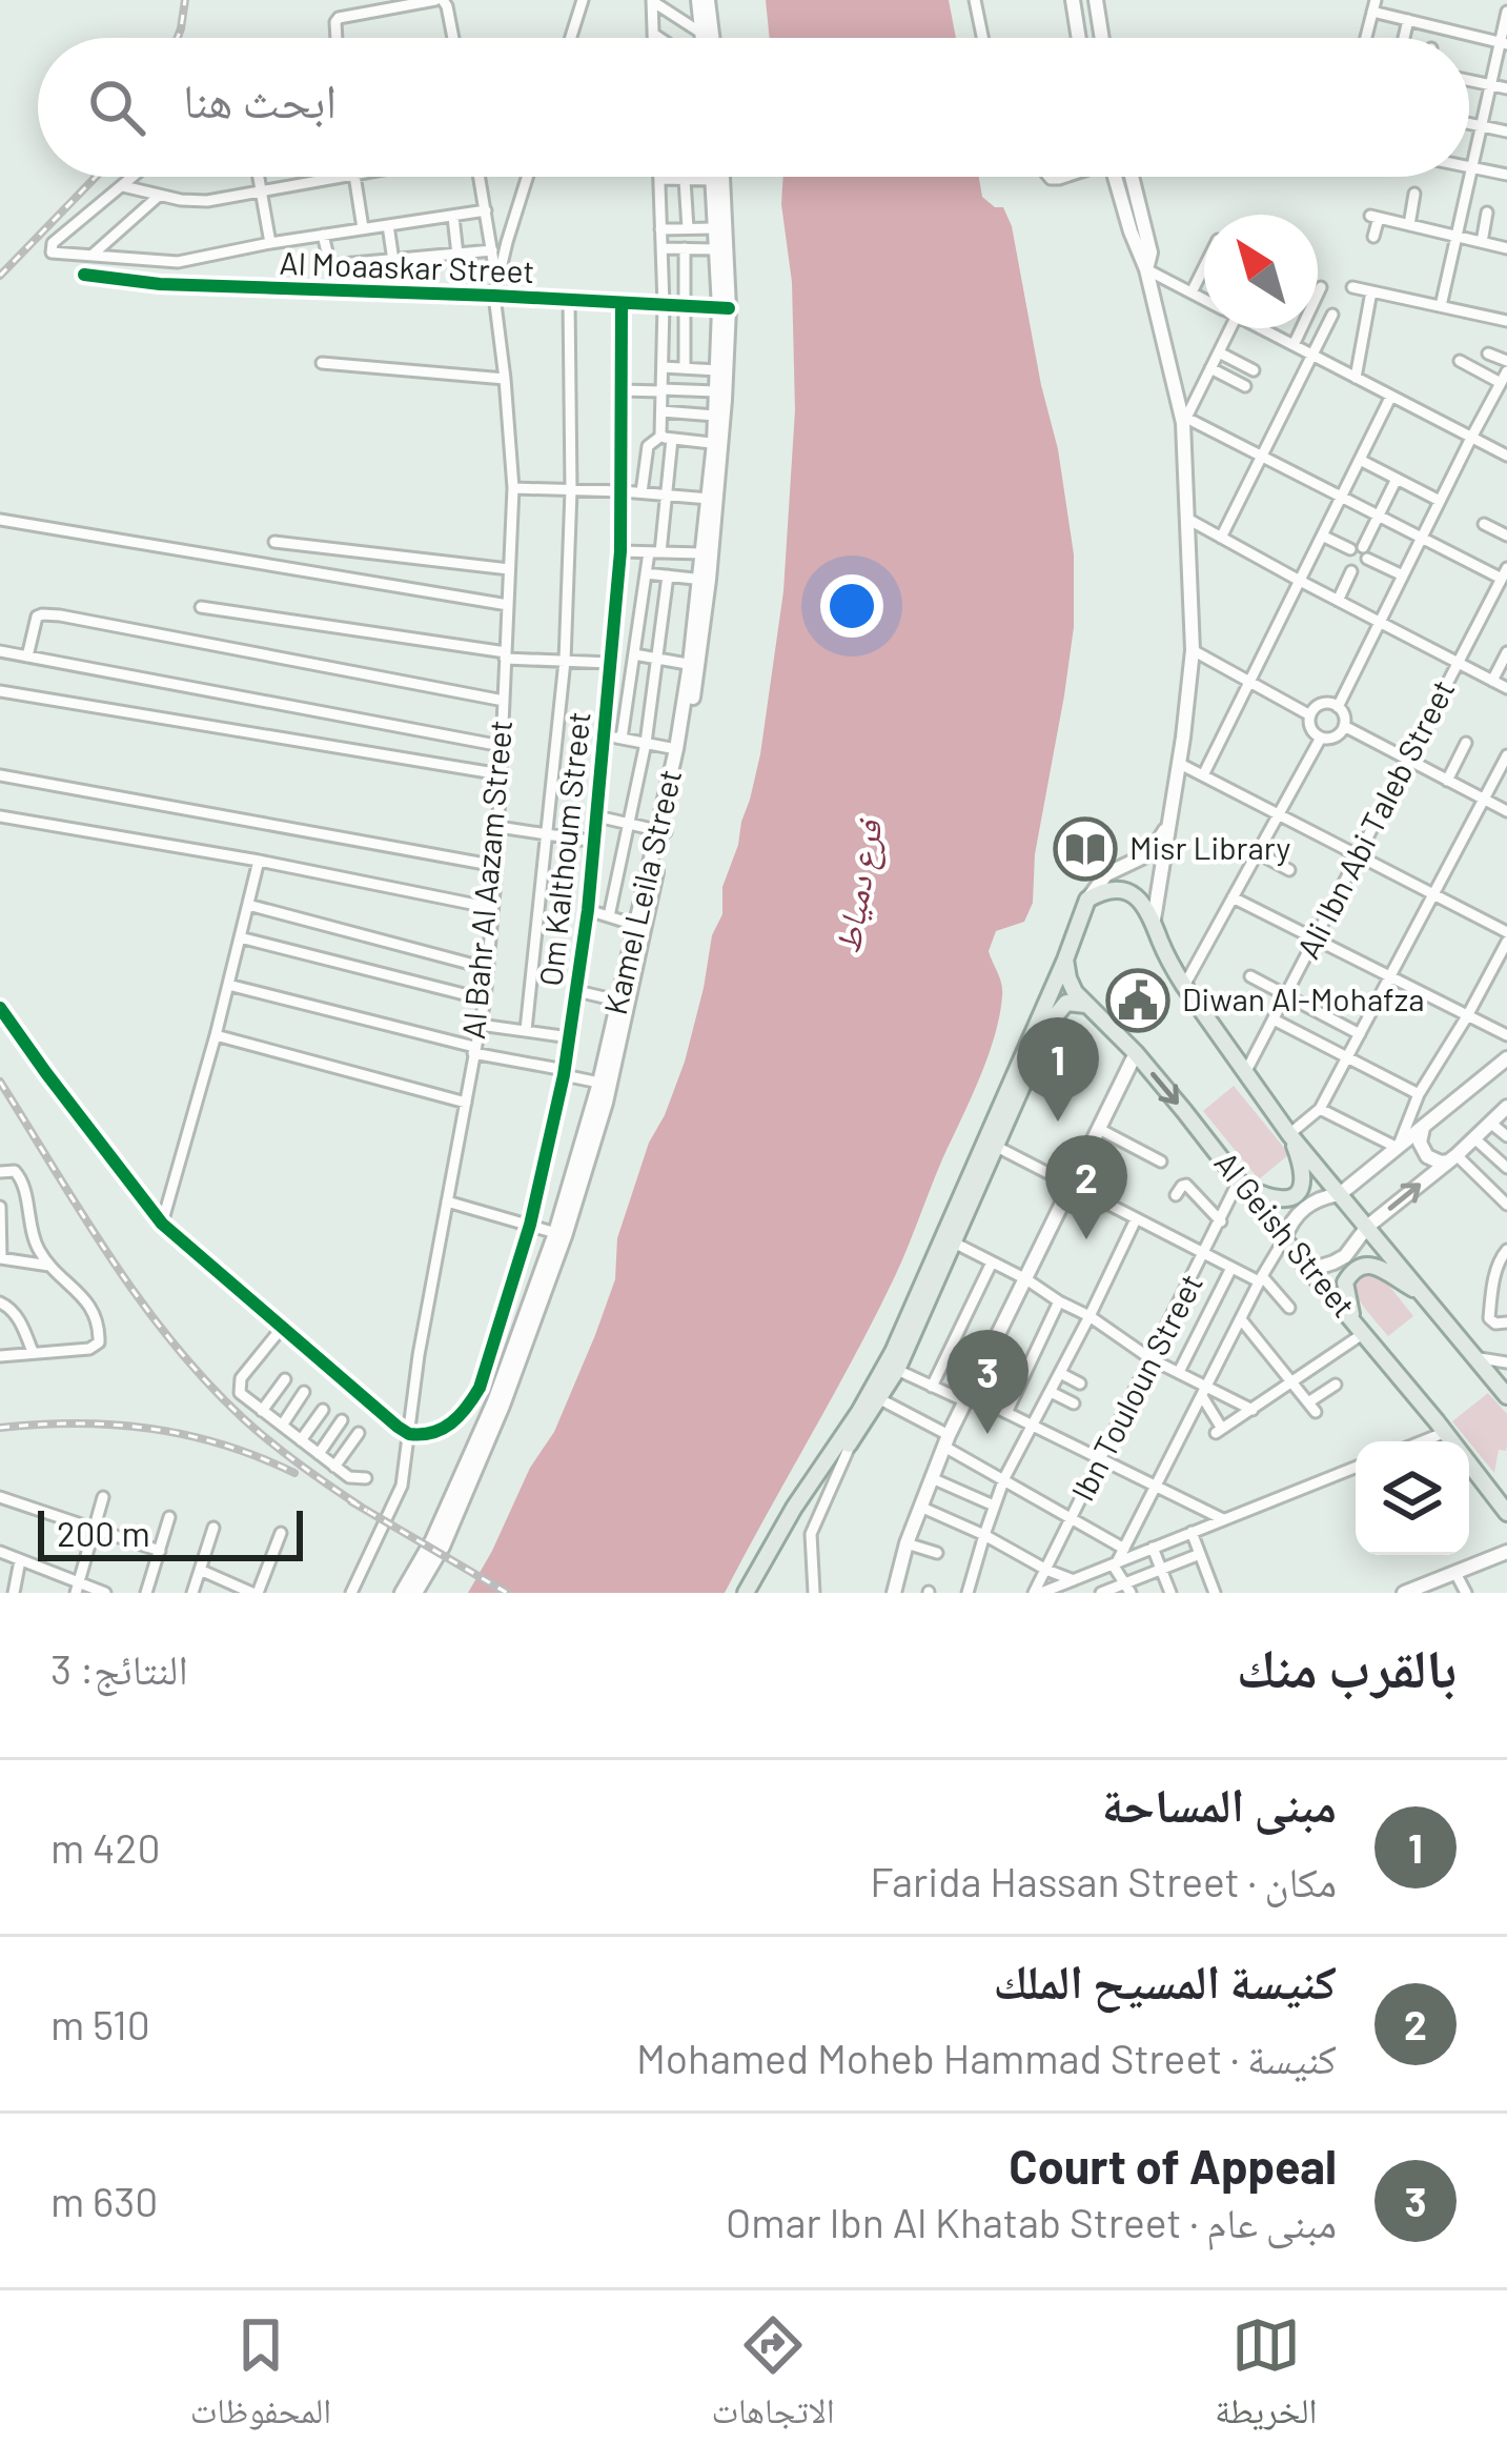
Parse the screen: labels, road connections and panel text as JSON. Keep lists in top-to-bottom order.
{
  "streets": {
    "main road": ["Al Geish Street"],
    "street": [
      "Al Moaaskar Street",
      "Ali Ibn Abi Taleb Street",
      "Om Kalthoum Street",
      "Al Bahr Al Aazam Street",
      "Kamel Leila Street",
      "Ibn Touloun Street"
    ]
  },
  "crossings": [
    ["Al Moaaskar Street", "Om Kalthoum Street"],
    ["Al Moaaskar Street", "Al Bahr Al Aazam Street"],
    ["Al Moaaskar Street", "Kamel Leila Street"],
    ["Om Kalthoum Street", "Al Bahr Al Aazam Street"],
    ["Al Geish Street", "Ibn Touloun Street"]
  ],
  "water": ["فرع دمياط"],
  "places": {
    "library": ["Misr Library"],
    "public building": ["Diwan Al-Mohafza"]
  },
  "scale_bar": "200 m",
  "north": "top left",
  "page": {
    "search": "ابحث هنا",
    "pins": ["1", "2", "3"],
    "scale": "200 m",
    "heading": ["بالقرب منك", "النتائج: 3"],
    "list": [
      {
        "mark": "1",
        "name": "مبنى المساحة",
        "note": "مكان · Farida Hassan Street",
        "value": "420 m"
      },
      {
        "mark": "2",
        "name": "كنيسة المسيح الملك",
        "note": "كنيسة · Mohamed Moheb Hammad Street",
        "value": "510 m"
      },
      {
        "mark": "3",
        "name": "Court of Appeal",
        "note": "مبنى عام · Omar Ibn Al Khatab Street",
        "value": "630 m"
      }
    ],
    "nav": ["الخريطة", "الاتجاهات", "المحفوظات"]
  }
}
